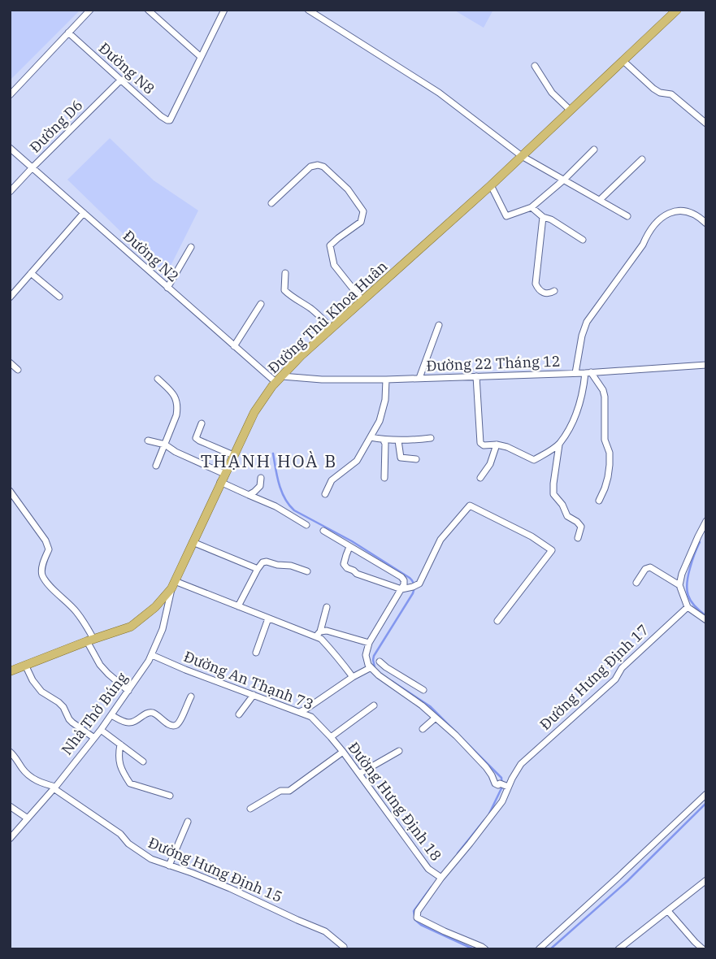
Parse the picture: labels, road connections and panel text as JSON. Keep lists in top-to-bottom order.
{
  "streets": {
    "main road": ["Đường Thủ Khoa Huân"],
    "street": [
      "Đường N8",
      "Đường D6",
      "Đường N2",
      "Đường 22 Tháng 12",
      "Đường Hưng Định 17",
      "Đường An Thạnh 73",
      "Nhà Thờ Búng",
      "Đường Hưng Định 18",
      "Đường Hưng Định 15"
    ]
  },
  "crossings": [
    ["Đường N8", "Đường D6"],
    ["Đường D6", "Đường N2"],
    ["Đường N2", "Đường Thủ Khoa Huân"],
    ["Đường N2", "Đường 22 Tháng 12"],
    ["Đường Thủ Khoa Huân", "Đường 22 Tháng 12"],
    ["Đường Thủ Khoa Huân", "Nhà Thờ Búng"],
    ["Đường Hưng Định 17", "Đường Hưng Định 18"],
    ["Đường An Thạnh 73", "Nhà Thờ Búng"],
    ["Đường An Thạnh 73", "Đường Hưng Định 18"],
    ["Nhà Thờ Búng", "Đường Hưng Định 15"]
  ],
  "districts": ["THẠNH HOÀ B"]
}
